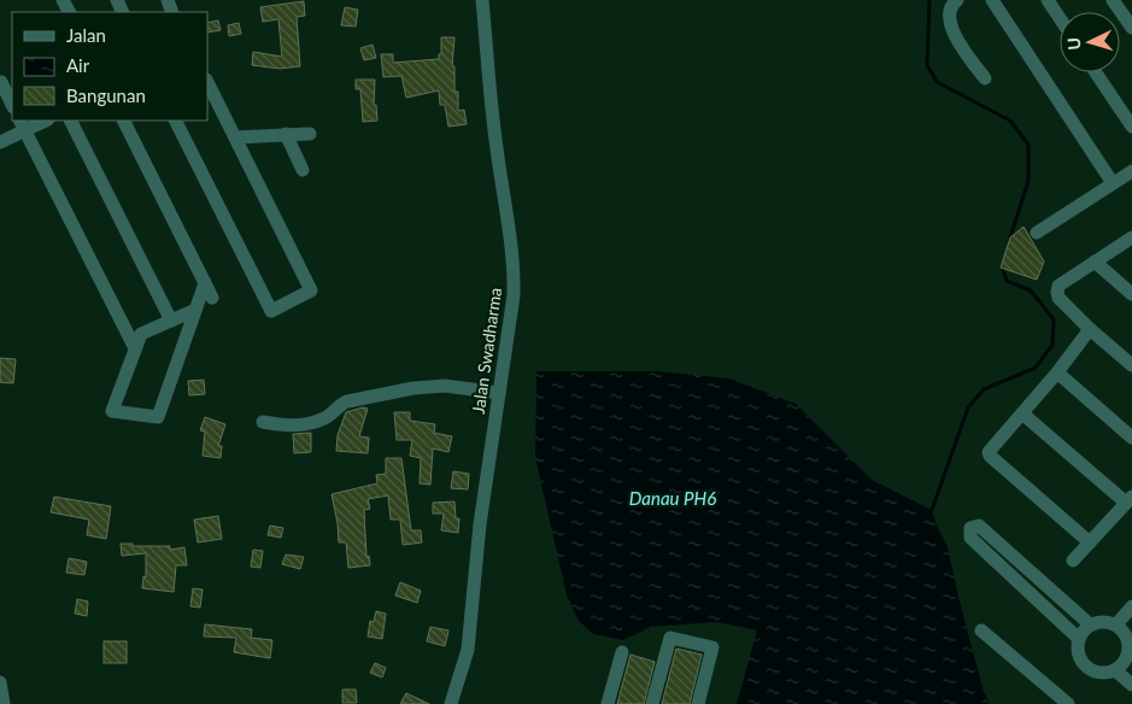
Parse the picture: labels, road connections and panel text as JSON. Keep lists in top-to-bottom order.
{
  "streets": {
    "street": ["Jalan Swadharma"]
  },
  "water": ["Danau PH6"],
  "legend": ["Jalan", "Air", "Bangunan"],
  "north": "left"
}
